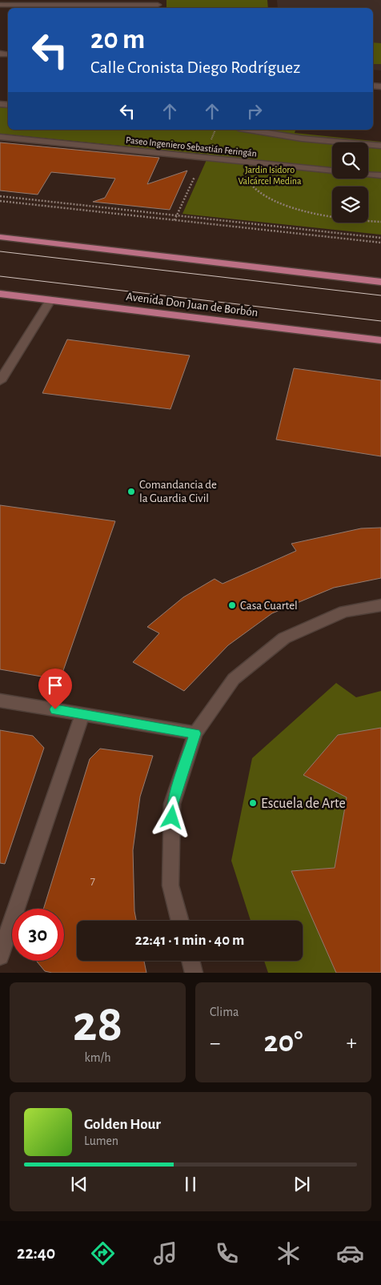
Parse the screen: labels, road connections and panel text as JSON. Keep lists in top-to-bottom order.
{
  "streets": {
    "main road": ["Avenida Don Juan de Borbón"],
    "street": ["Paseo Ingeniero Sebastián Feringán"]
  },
  "parks": ["Jardin Isidoro Valcárcel Medina"],
  "places": ["Comandancia de la Guardia Civil", "Casa Cuartel", "Escuela de Arte"],
  "house_numbers": ["7"],
  "page": {
    "turn": ["20 m", "Calle Cronista Diego Rodríguez"],
    "limit": "30",
    "trip": "22:41 · 1 min · 40 m",
    "tile": [
      ["28", "km/h"],
      "Clima"
    ],
    "heat": ["−", "20°", "+"],
    "song": ["Golden Hour", "Lumen"],
    "tabs": "22:40"
  }
}
